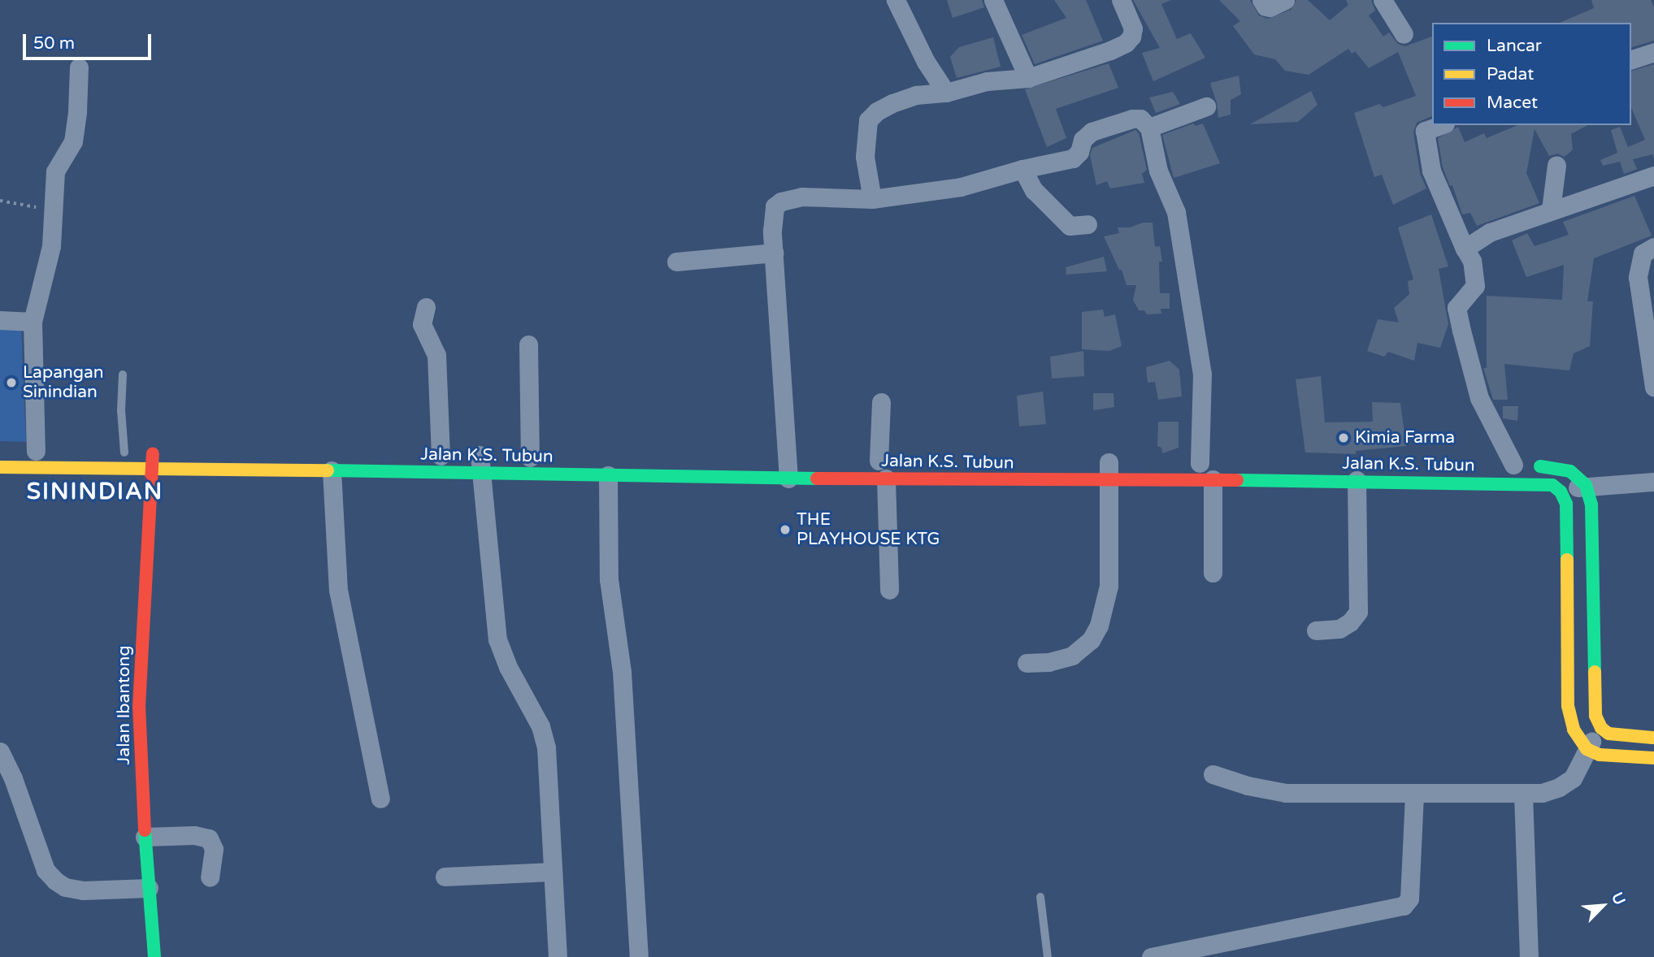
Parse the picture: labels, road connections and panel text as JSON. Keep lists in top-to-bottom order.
{
  "streets": {
    "main road": ["Jalan K.S. Tubun", "Jalan Ibantong"]
  },
  "crossings": [
    ["Jalan K.S. Tubun", "Jalan Ibantong"]
  ],
  "districts": ["SININDIAN"],
  "places": ["Lapangan Sinindian", "Kimia Farma", "THE PLAYHOUSE KTG"],
  "legend": ["Lancar", "Padat", "Macet"],
  "scale_bar": "50 m",
  "north": "top right"
}
